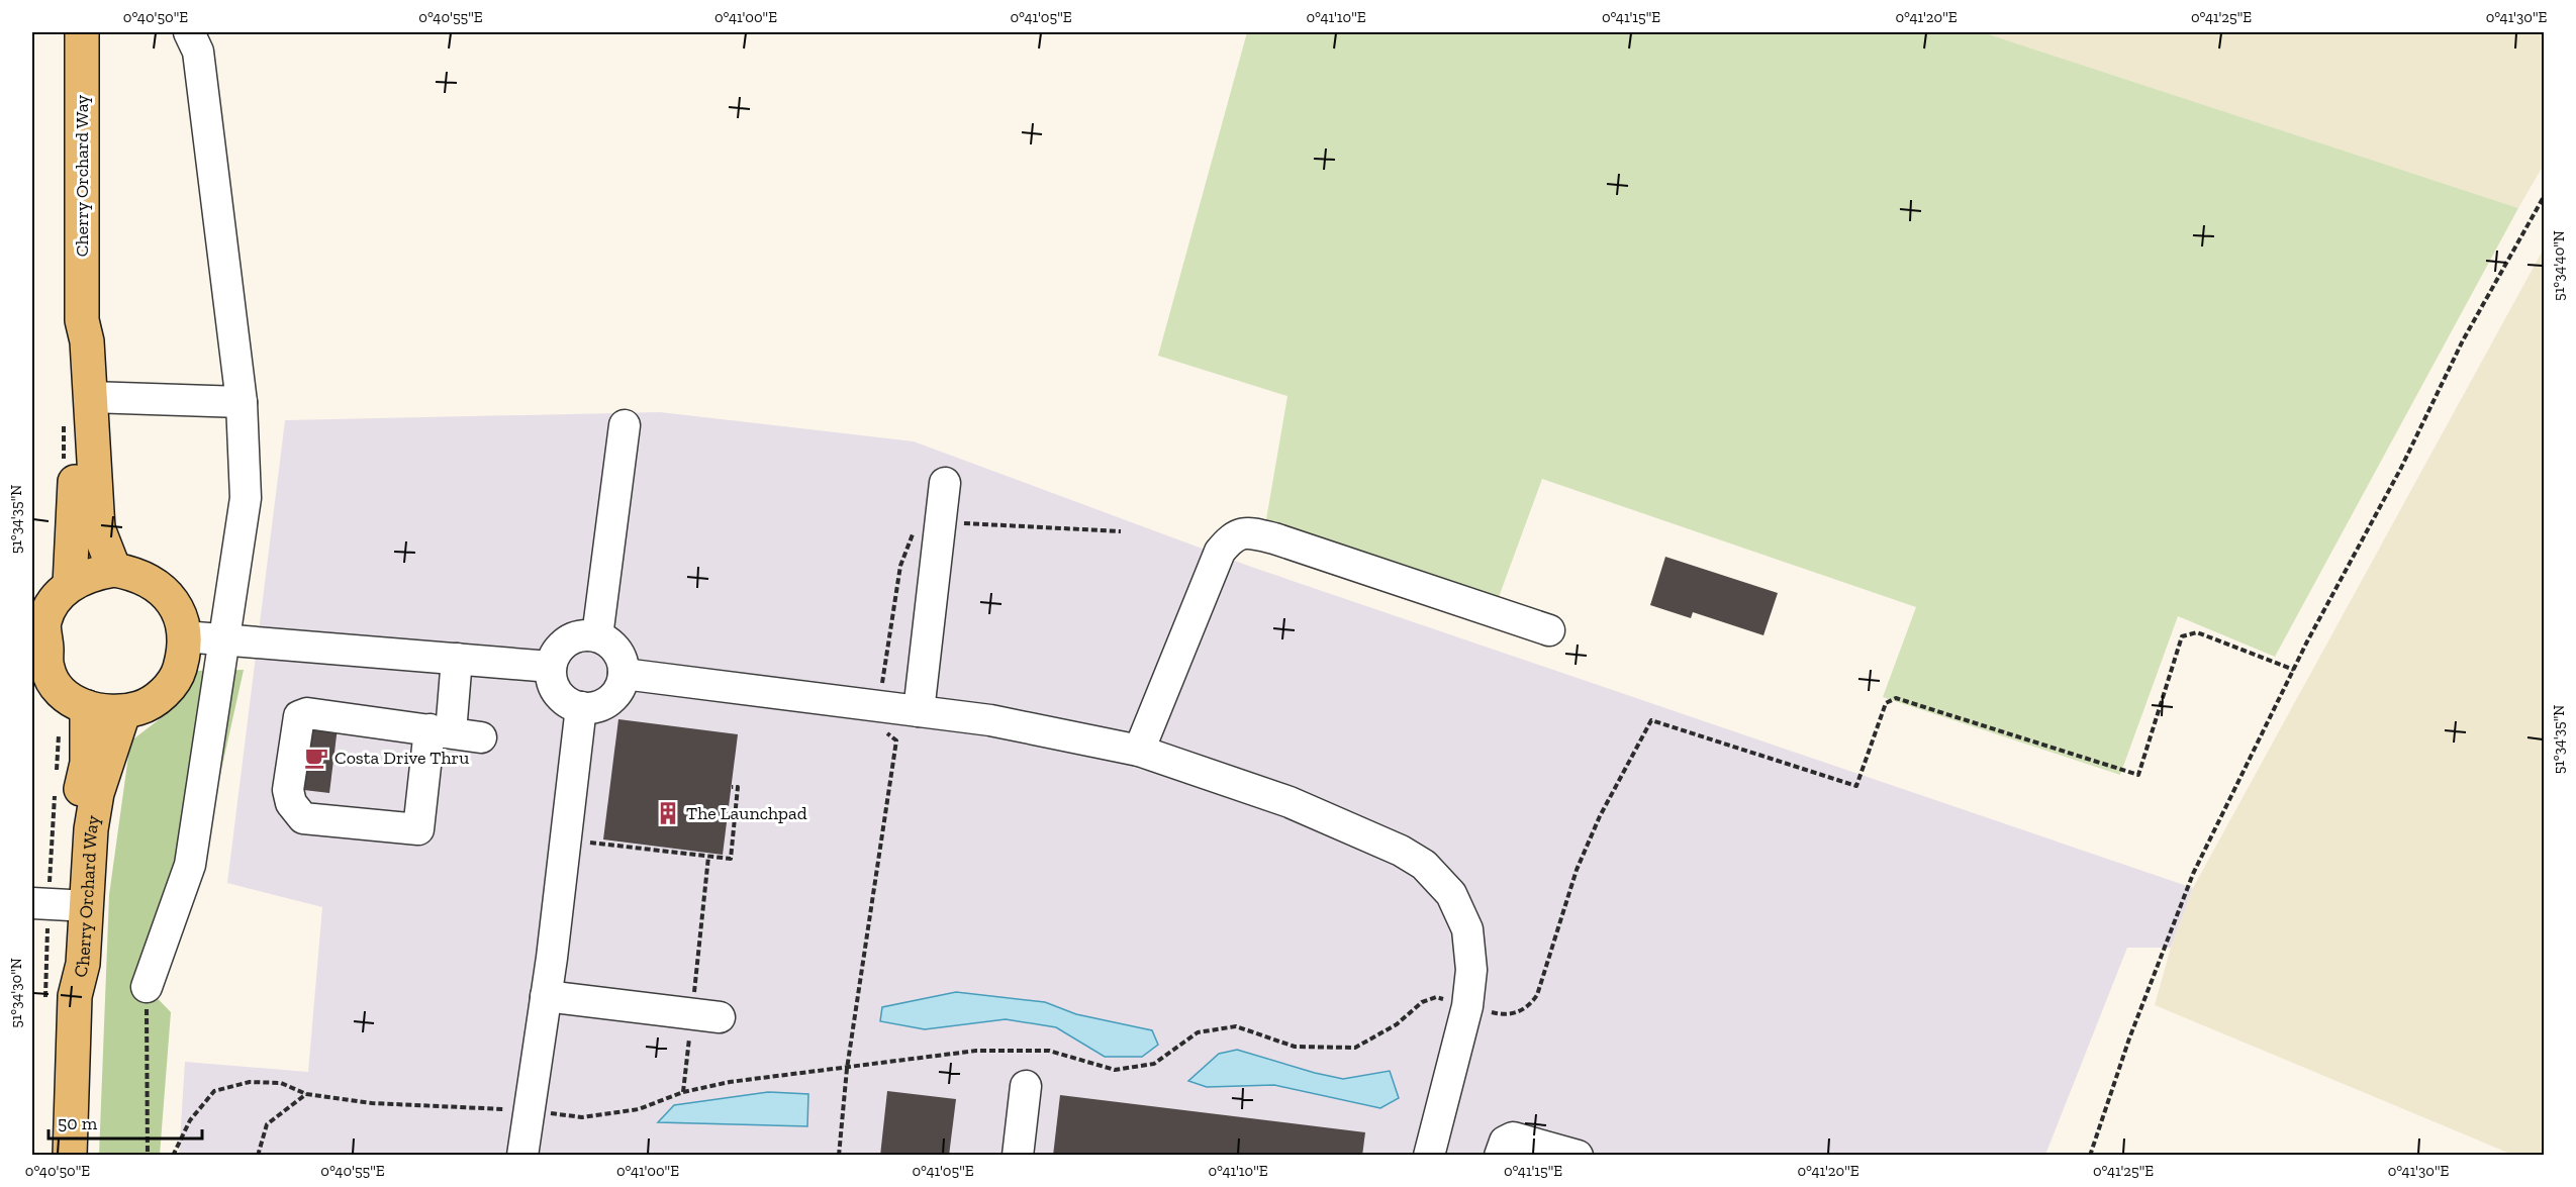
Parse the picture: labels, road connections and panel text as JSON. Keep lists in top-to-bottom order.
{
  "streets": {
    "main road": ["Cherry Orchard Way"]
  },
  "places": {
    "cafe": ["Costa Drive Thru"],
    "building": ["The Launchpad"]
  },
  "scale_bar": "50 m",
  "coordinates": [
    "0°40'50\"E",
    "0°40'55\"E",
    "0°41'00\"E",
    "0°41'05\"E",
    "0°41'10\"E",
    "0°41'15\"E",
    "0°41'20\"E",
    "0°41'25\"E",
    "0°41'30\"E",
    "51°34'40\"N",
    "51°34'35\"N",
    "51°34'30\"N"
  ]
}
